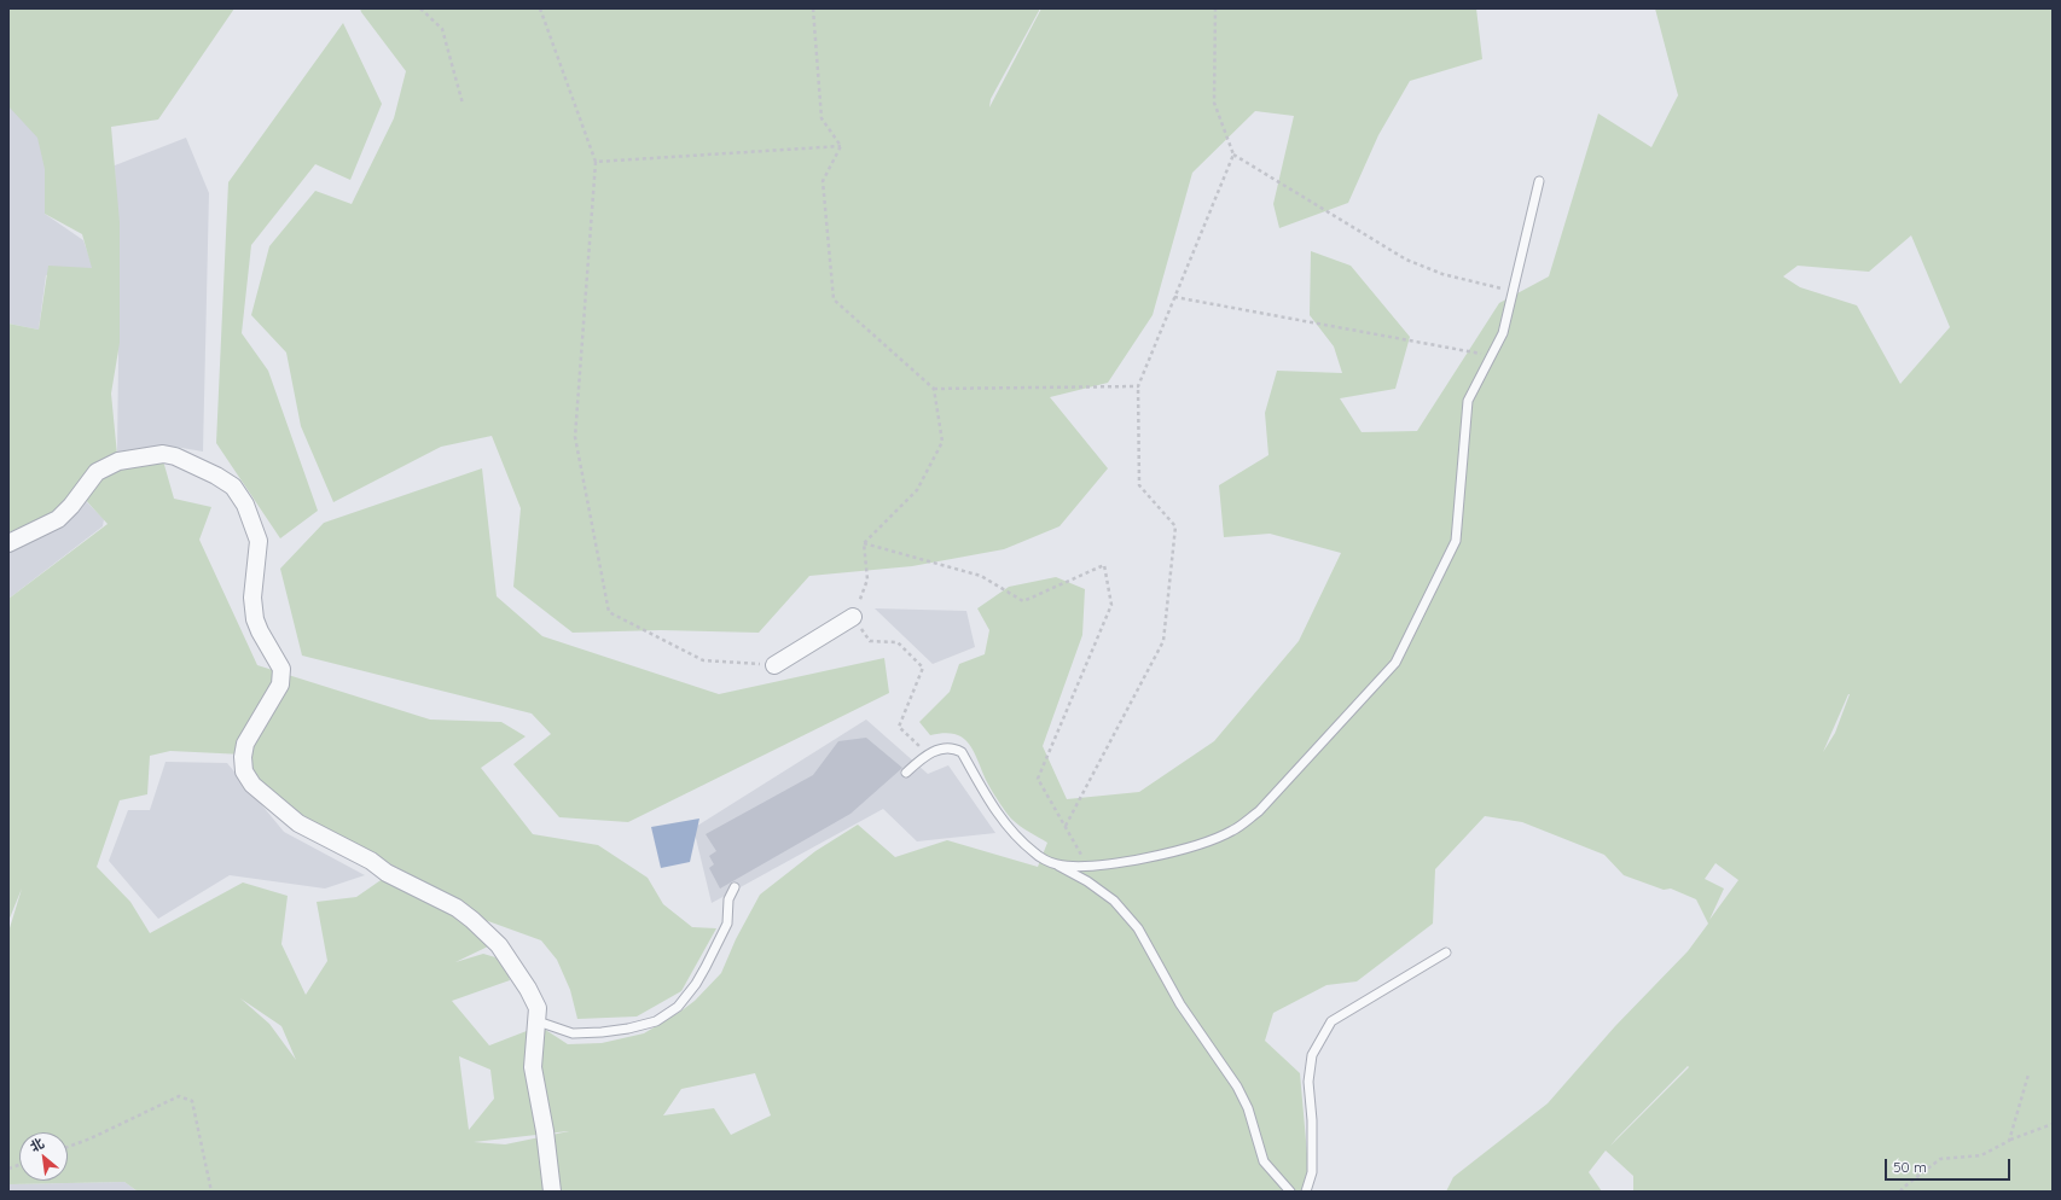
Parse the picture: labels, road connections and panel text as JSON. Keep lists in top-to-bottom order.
{
  "scale_bar": "50 m",
  "north": "top left"
}
